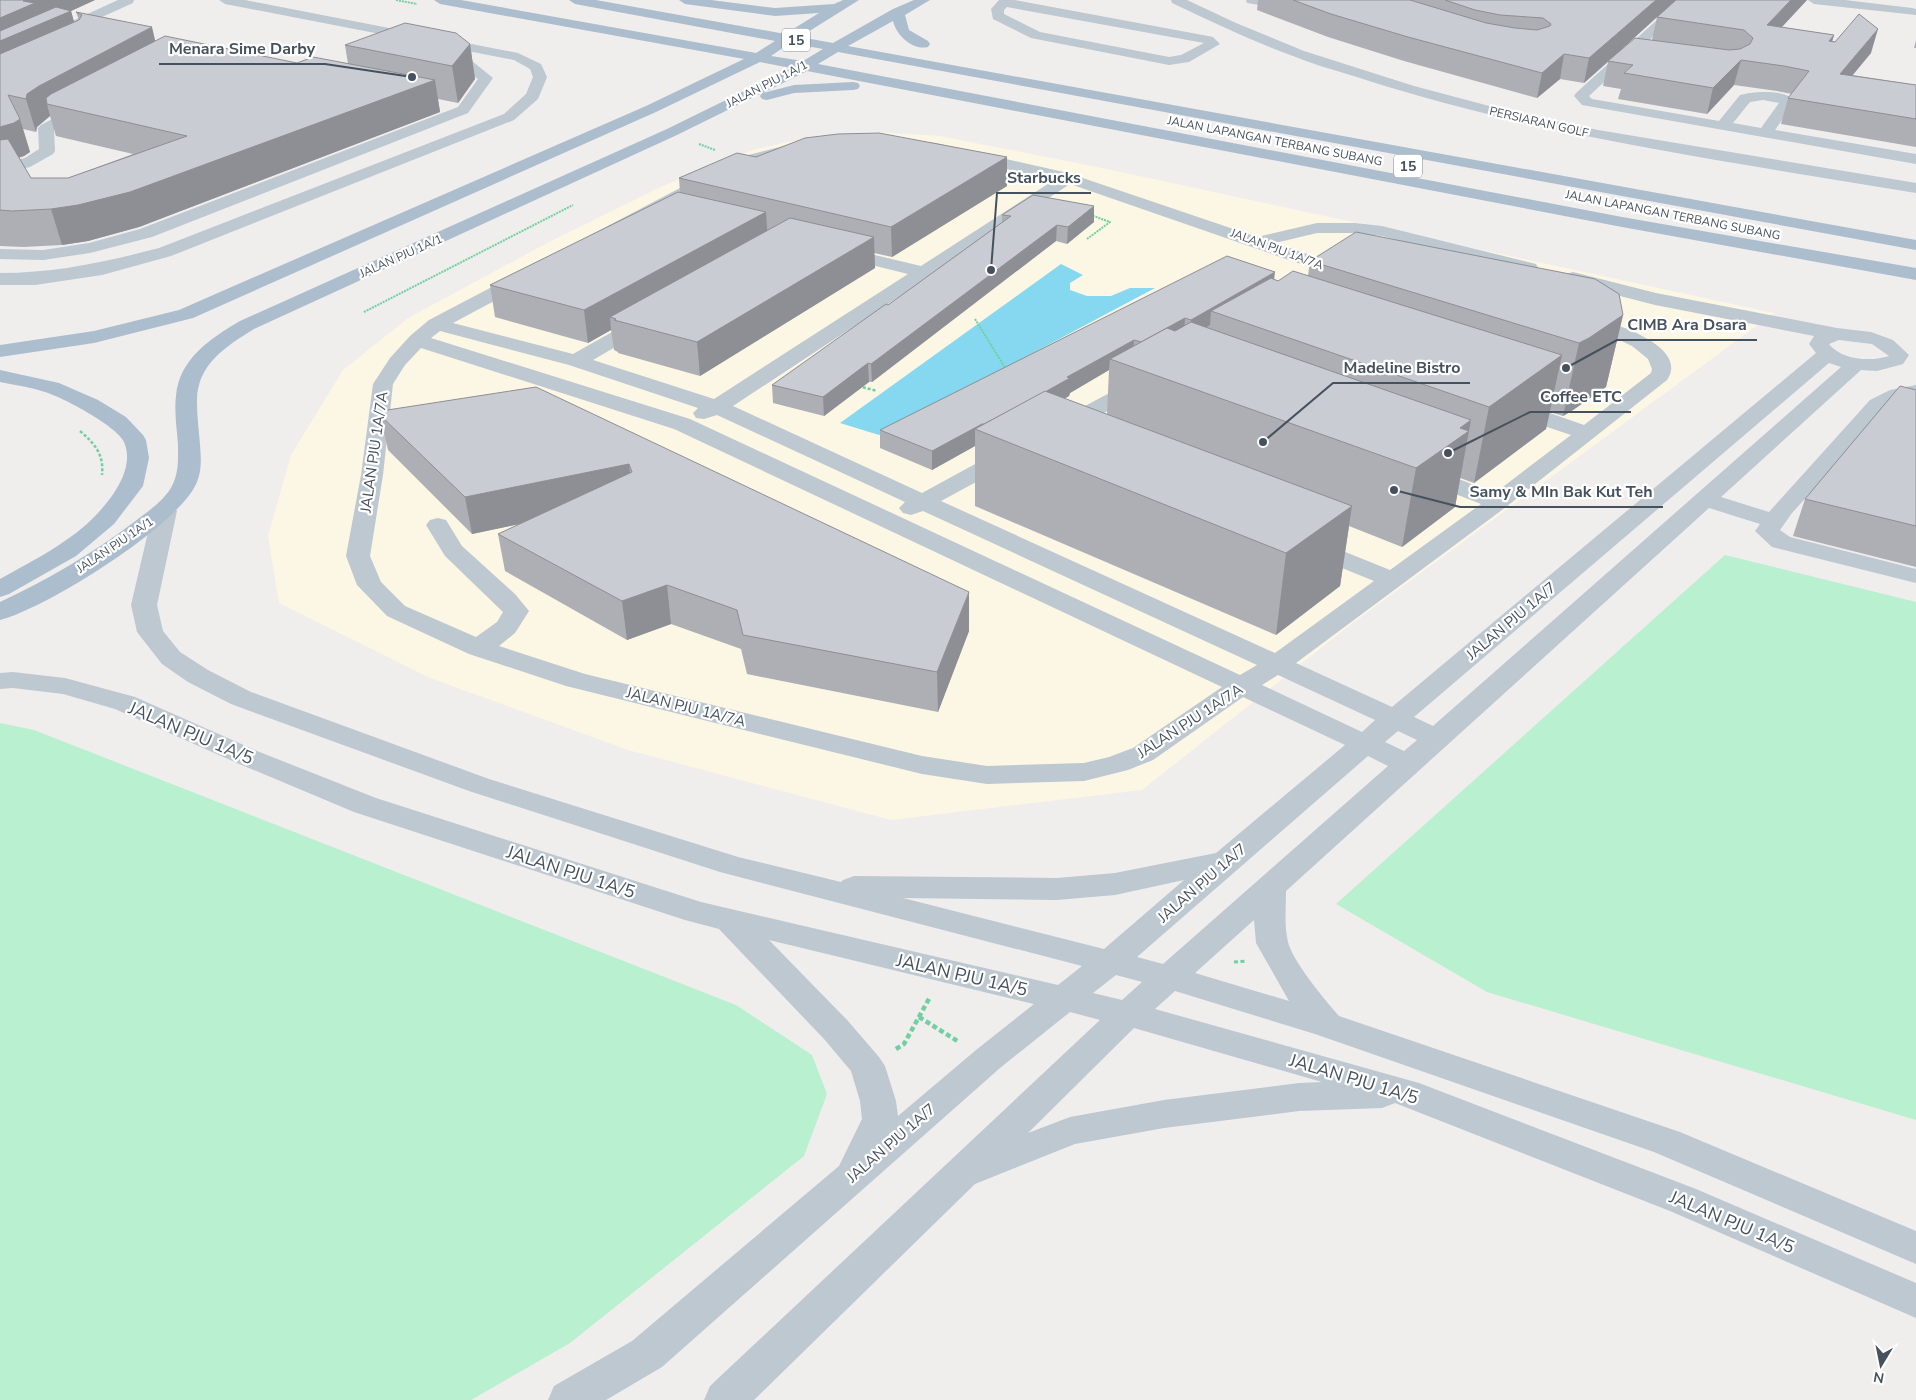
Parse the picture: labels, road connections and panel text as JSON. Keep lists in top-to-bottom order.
{
  "streets": {
    "main road": ["15", "JALAN PJU 1A/1", "JALAN LAPANGAN TERBANG SUBANG"],
    "street": [
      "PERSIARAN GOLF",
      "JALAN PJU 1A/7A",
      "JALAN PJU 1A/7",
      "JALAN PJU 1A/5"
    ]
  },
  "crossings": [
    ["15", "JALAN LAPANGAN TERBANG SUBANG"],
    ["JALAN PJU 1A/7", "JALAN PJU 1A/5"]
  ],
  "places": [
    "Menara Sime Darby",
    "Starbucks",
    "CIMB Ara Dsara",
    "Madeline Bistro",
    "Coffee ETC",
    "Samy & MIn Bak Kut Teh"
  ],
  "north": "bottom"
}
